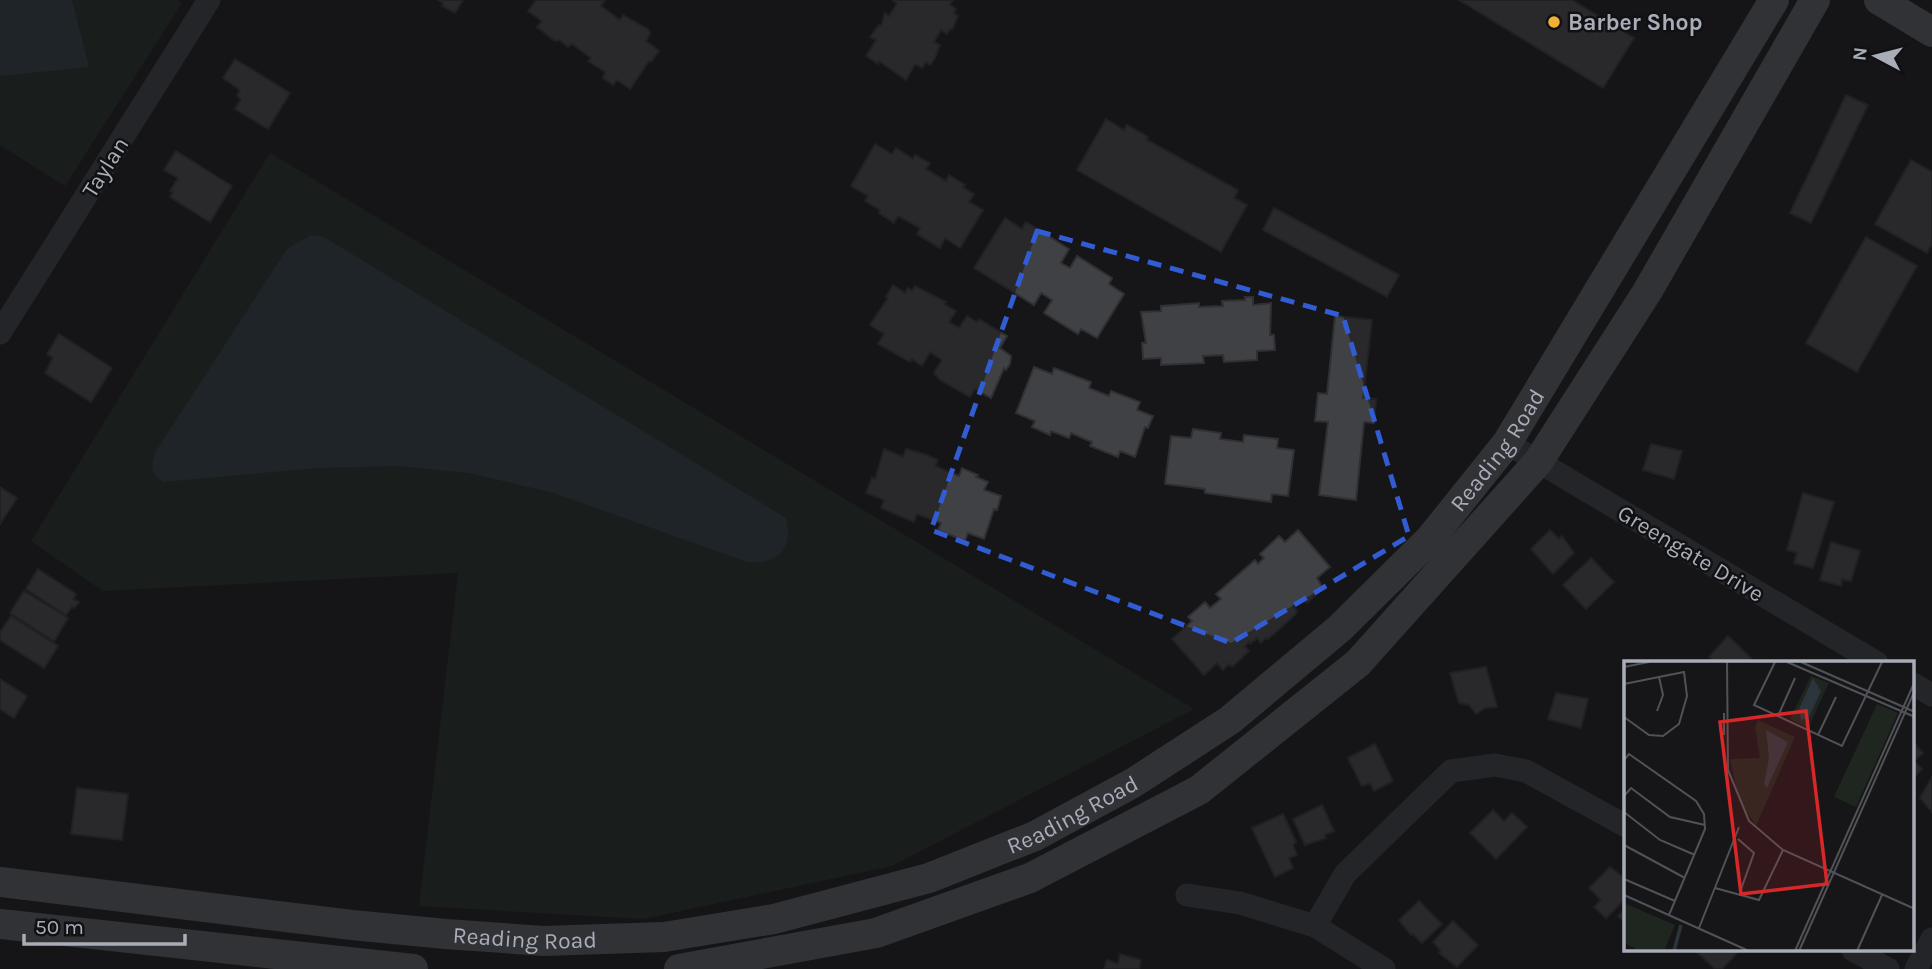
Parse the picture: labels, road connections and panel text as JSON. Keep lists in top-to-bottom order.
{
  "streets": {
    "main road": ["Reading Road"],
    "street": ["Taylan", "Greengate Drive"]
  },
  "crossings": [
    ["Reading Road", "Greengate Drive"]
  ],
  "places": ["Barber Shop"],
  "scale_bar": "50 m",
  "north": "left"
}
